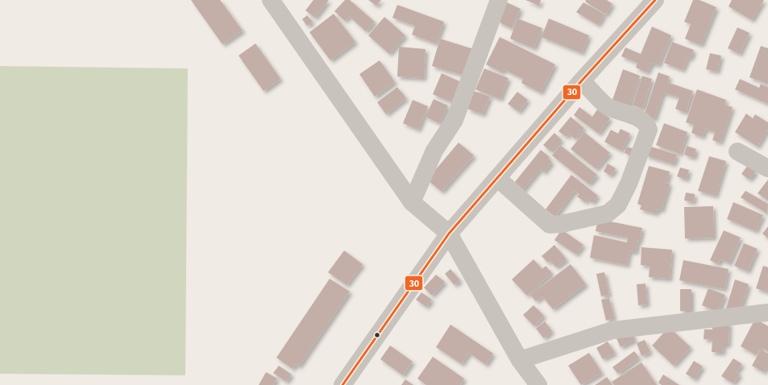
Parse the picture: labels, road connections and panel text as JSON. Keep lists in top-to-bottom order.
{
  "lines": ["transit line 30"]
}
